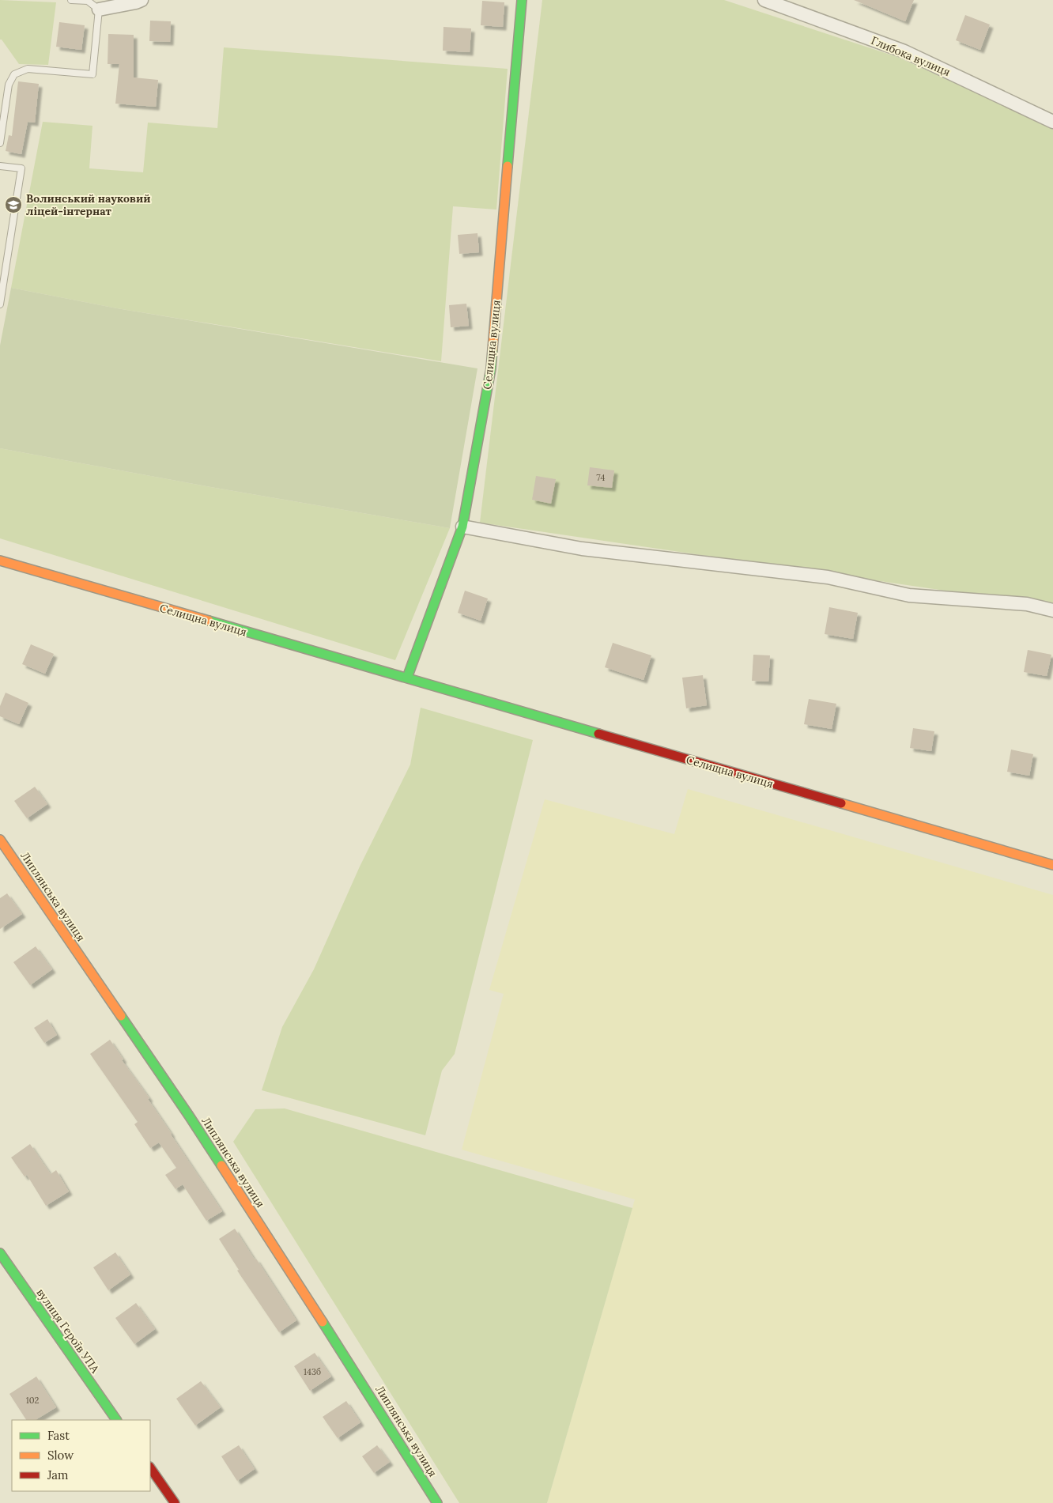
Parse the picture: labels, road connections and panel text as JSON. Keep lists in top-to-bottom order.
{
  "streets": {
    "street": [
      "Глибока вулиця",
      "Селищна вулиця",
      "Липлянська вулиця",
      "вулиця Героїв УПА"
    ]
  },
  "places": {
    "school or university": ["Волинський науковий ліцей-інтернат"]
  },
  "house_numbers": ["74", "143б", "102"],
  "legend": ["Fast", "Slow", "Jam"]
}
